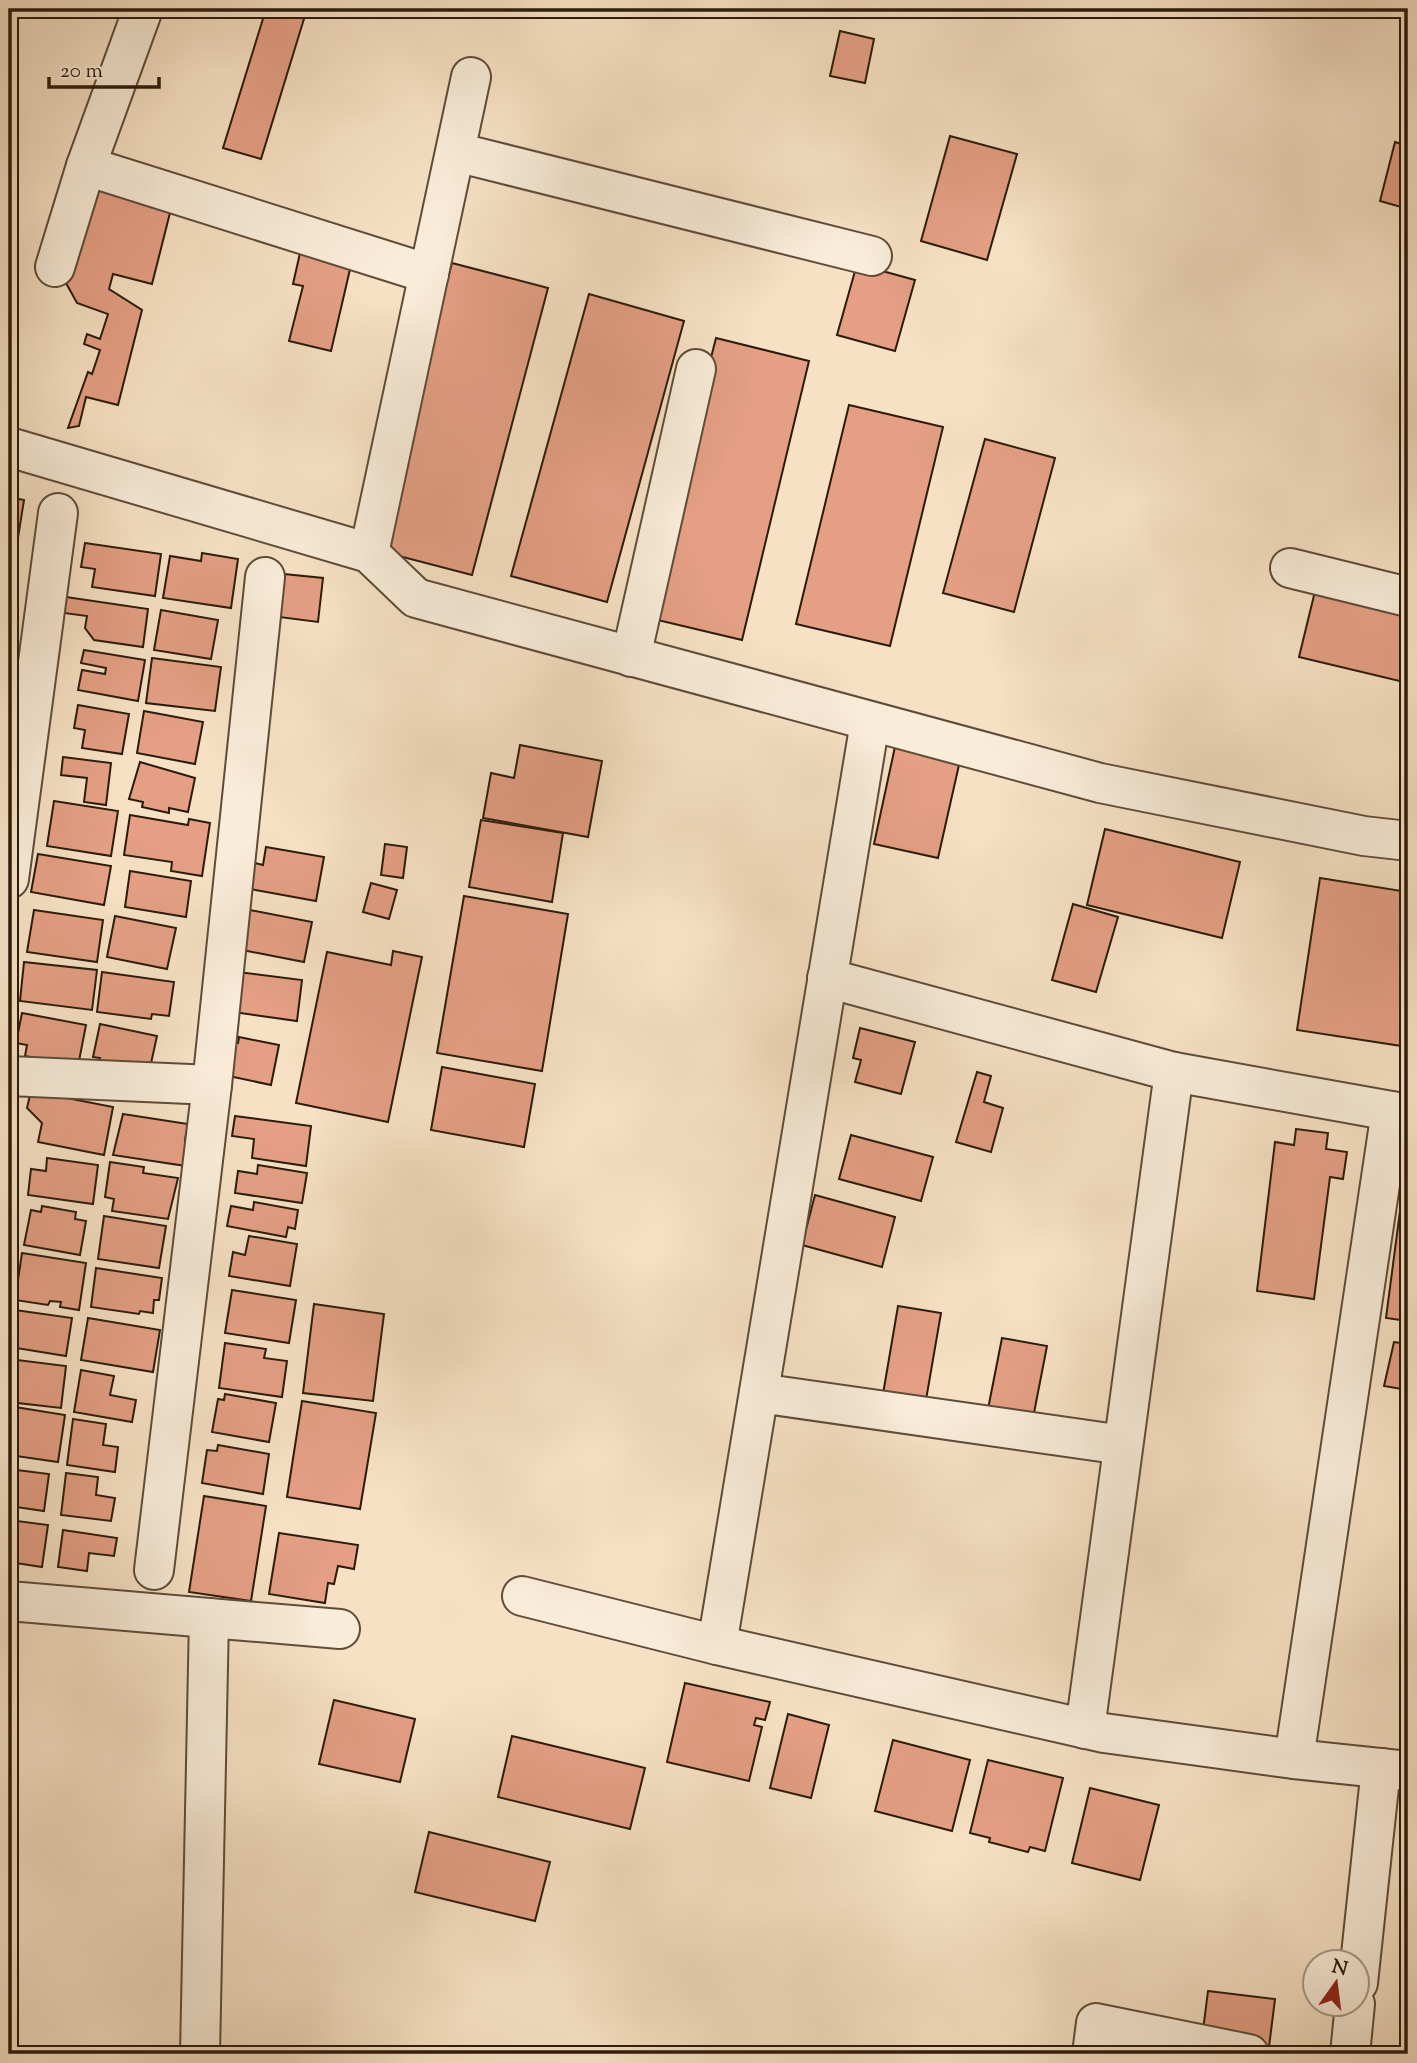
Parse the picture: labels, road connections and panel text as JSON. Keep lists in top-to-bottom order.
{
  "scale_bar": "20 m",
  "north": "top"
}
